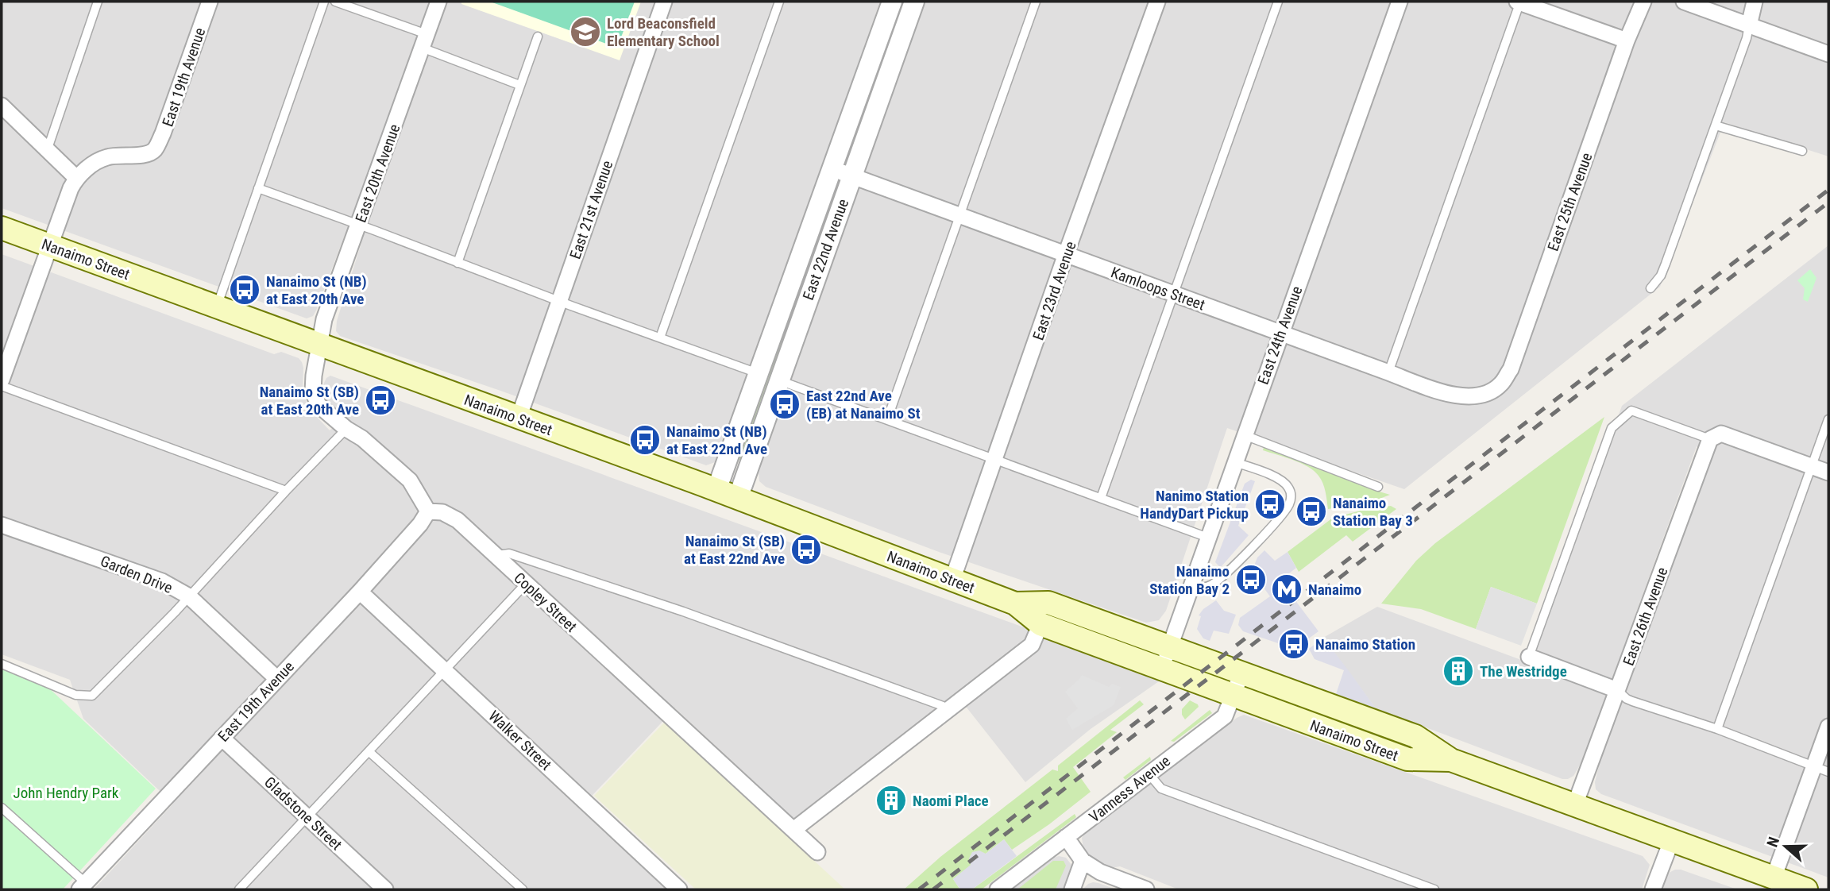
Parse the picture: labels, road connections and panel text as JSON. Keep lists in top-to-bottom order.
{
  "streets": {
    "main road": ["Nanaimo Street"],
    "street": [
      "East 19th Avenue",
      "East 20th Avenue",
      "East 25th Avenue",
      "East 21st Avenue",
      "East 22nd Avenue",
      "Kamloops Street",
      "East 23rd Avenue",
      "East 24th Avenue",
      "Garden Drive",
      "Copley Street",
      "East 26th Avenue",
      "Walker Street",
      "Vanness Avenue",
      "Gladstone Street"
    ]
  },
  "crossings": [
    ["East 19th Avenue", "Garden Drive"],
    ["East 19th Avenue", "Copley Street"],
    ["East 19th Avenue", "Walker Street"],
    ["East 19th Avenue", "Gladstone Street"],
    ["East 20th Avenue", "Nanaimo Street"],
    ["East 25th Avenue", "Kamloops Street"],
    ["East 21st Avenue", "Nanaimo Street"],
    ["East 22nd Avenue", "Nanaimo Street"],
    ["East 22nd Avenue", "Kamloops Street"],
    ["Nanaimo Street", "East 23rd Avenue"],
    ["Nanaimo Street", "East 24th Avenue"],
    ["Nanaimo Street", "East 26th Avenue"],
    ["Nanaimo Street", "Vanness Avenue"],
    ["Kamloops Street", "East 23rd Avenue"],
    ["Kamloops Street", "East 24th Avenue"]
  ],
  "parks": ["John Hendry Park"],
  "places": {
    "school or university": ["Lord Beaconsfield Elementary School"],
    "bus stop": [
      "Nanaimo St (NB) at East 20th Ave",
      "Nanaimo St (SB) at East 20th Ave",
      "East 22nd Ave (EB) at Nanaimo St",
      "Nanaimo St (NB) at East 22nd Ave",
      "Nanimo Station HandyDart Pickup",
      "Nanaimo Station Bay 3",
      "Nanaimo St (SB) at East 22nd Ave",
      "Nanaimo Station Bay 2",
      "Nanaimo Station"
    ],
    "metro station": ["Nanaimo"],
    "building": ["The Westridge", "Naomi Place"]
  },
  "north": "left"
}
